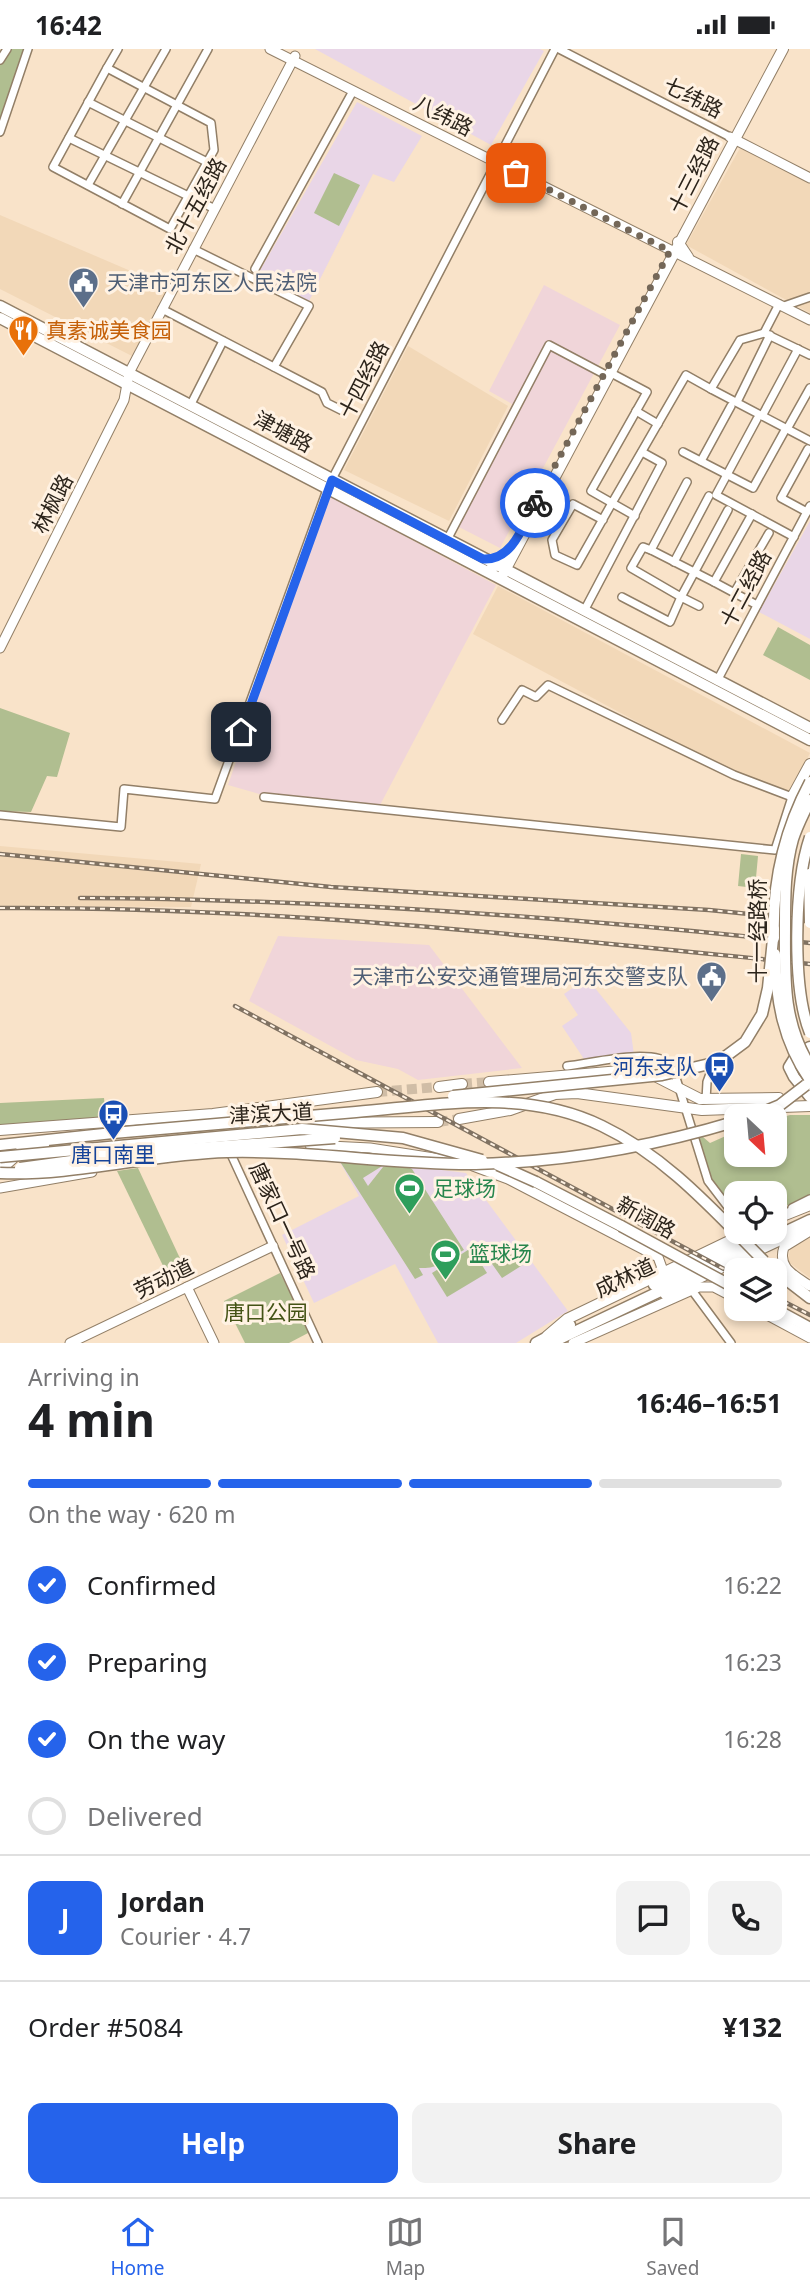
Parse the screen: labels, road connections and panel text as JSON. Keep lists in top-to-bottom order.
{
  "streets": {
    "main road": [
      "十三经路",
      "津塘路",
      "十一经路桥",
      "津滨大道",
      "新阔路",
      "成林道"
    ],
    "street": [
      "七纬路",
      "八纬路",
      "北十五经路",
      "十四经路",
      "林枫路",
      "十二经路",
      "唐家口一号路",
      "劳动道"
    ]
  },
  "crossings": [
    ["七纬路", "十三经路"],
    ["七纬路", "十四经路"],
    ["八纬路", "十三经路"],
    ["八纬路", "北十五经路"],
    ["八纬路", "十四经路"],
    ["北十五经路", "津塘路"],
    ["北十五经路", "林枫路"],
    ["十四经路", "津塘路"],
    ["津塘路", "林枫路"],
    ["津塘路", "十二经路"],
    ["津滨大道", "新阔路"],
    ["唐家口一号路", "劳动道"]
  ],
  "parks": ["唐口公园"],
  "places": {
    "public building": ["天津市河东区人民法院", "天津市公安交通管理局河东交警支队"],
    "restaurant": ["真素诚美食园"],
    "bus stop": ["河东支队", "唐口南里"],
    "sports": ["足球场", "篮球场"]
  },
  "north": "bottom right",
  "page": {
    "status": "16:42",
    "heading": ["4 min", "Arriving in", "16:46–16:51"],
    "panel": [
      "Jordan",
      "Courier · 4.7",
      "Order #5084",
      "¥132"
    ],
    "bar": "On the way · 620 m",
    "list": [
      ["Confirmed", "16:22"],
      ["Preparing", "16:23"],
      ["On the way", "16:28"],
      "Delivered"
    ],
    "round": "J",
    "buttons": ["Help", "Share"],
    "tabs": ["Home", "Map", "Saved"]
  }
}
